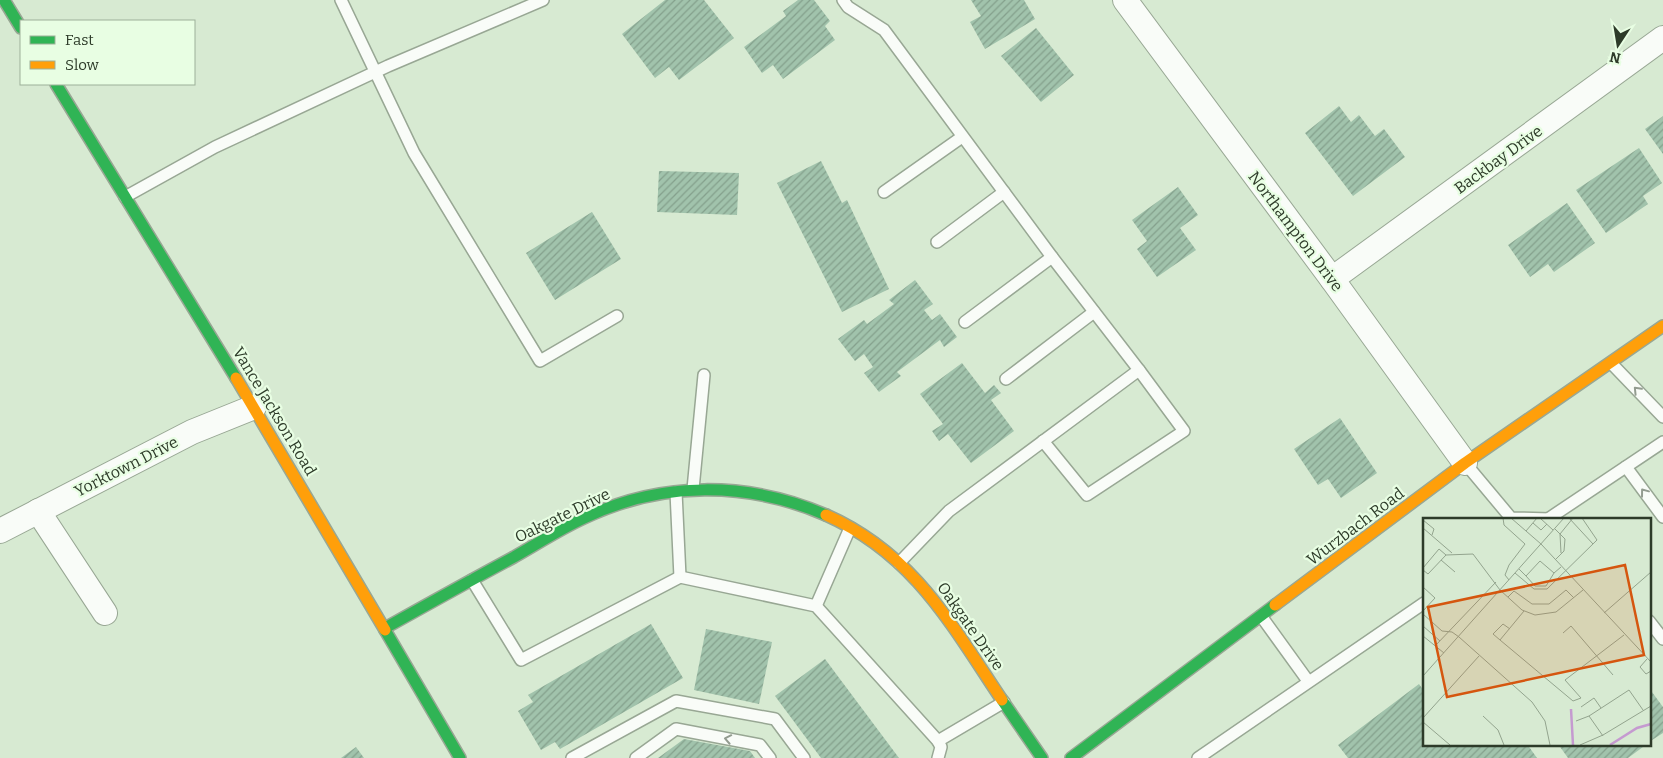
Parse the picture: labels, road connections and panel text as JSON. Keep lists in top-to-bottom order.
{
  "streets": {
    "main road": ["Vance Jackson Road", "Oakgate Drive", "Wurzbach Road"],
    "street": ["Backbay Drive", "Northampton Drive", "Yorktown Drive"]
  },
  "crossings": [
    ["Backbay Drive", "Northampton Drive"],
    ["Northampton Drive", "Wurzbach Road"],
    ["Vance Jackson Road", "Yorktown Drive"],
    ["Vance Jackson Road", "Oakgate Drive"]
  ],
  "legend": ["Fast", "Slow"],
  "north": "bottom"
}
